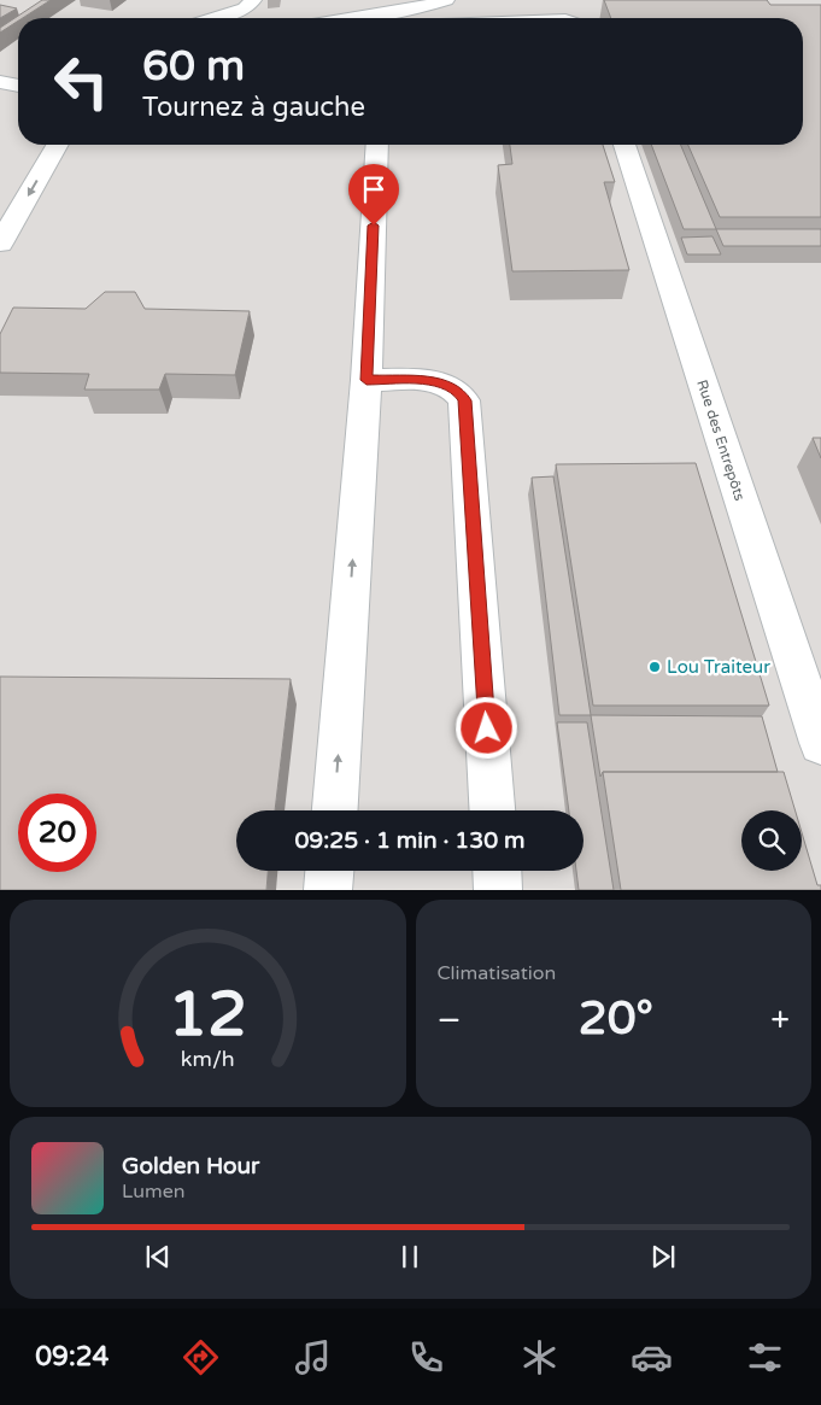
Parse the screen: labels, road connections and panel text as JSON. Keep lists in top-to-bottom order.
{
  "streets": {
    "street": ["Rue des Entrepôts"]
  },
  "places": ["Lou Traiteur"],
  "page": {
    "turn": ["60 m", "Tournez à gauche"],
    "limit": "20",
    "trip": "09:25 · 1 min · 130 m",
    "tile": "Climatisation",
    "heat": ["−", "20°", "+"],
    "song": ["Golden Hour", "Lumen"],
    "tabs": "09:24",
    "gauge": ["12", "km/h"]
  }
}
